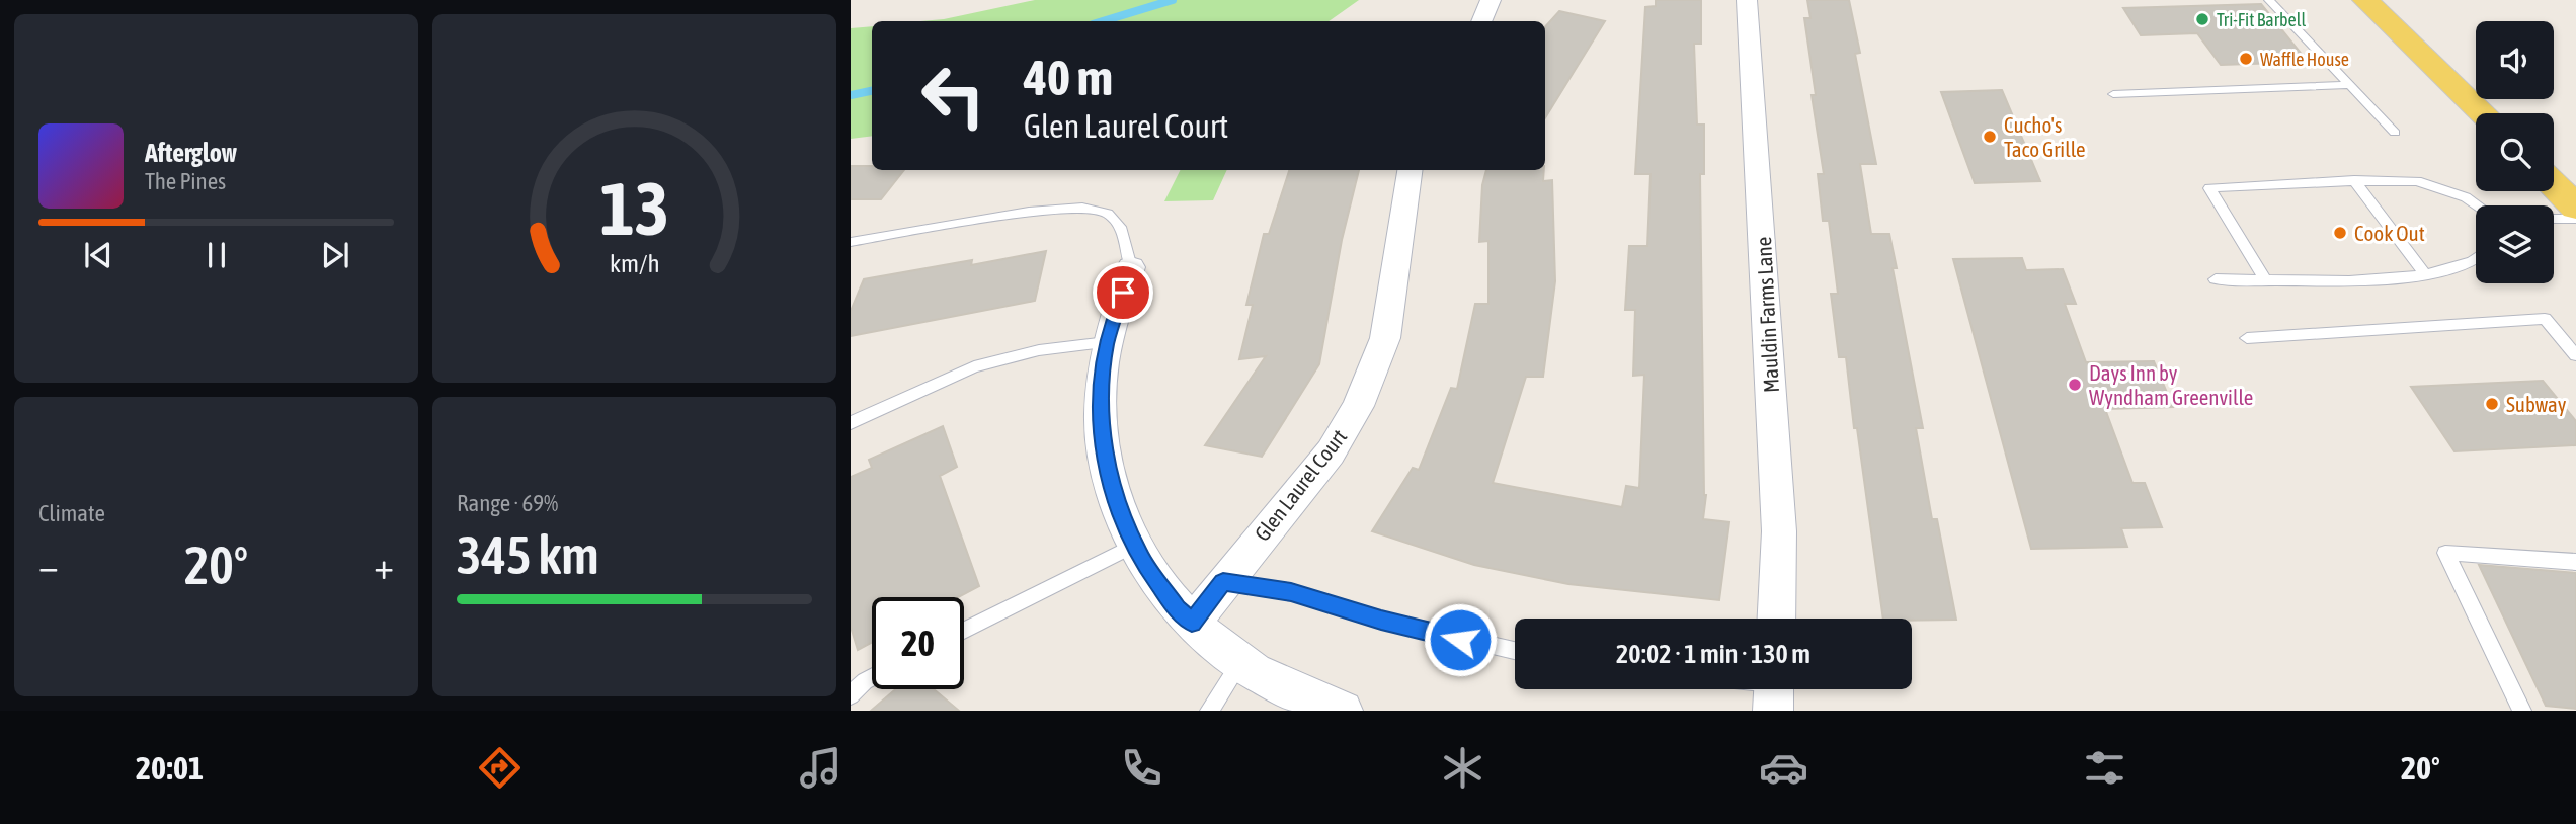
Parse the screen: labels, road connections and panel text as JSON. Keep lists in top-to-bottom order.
{
  "streets": {
    "street": ["Mauldin Farms Lane", "Glen Laurel Court"]
  },
  "places": [
    "Tri-Fit Barbell",
    "Waffle House",
    "Cucho's Taco Grille",
    "Cook Out",
    "Days Inn by Wyndham Greenville",
    "Subway"
  ],
  "page": {
    "turn": ["40 m", "Glen Laurel Court"],
    "song": ["Afterglow", "The Pines"],
    "tile": [
      "Climate",
      ["Range · 69%", "345 km"]
    ],
    "heat": ["−", "20°", "+"],
    "limit": "20",
    "trip": "20:02 · 1 min · 130 m",
    "tabs": ["20:01", "20°"],
    "gauge": ["13", "km/h"]
  }
}
